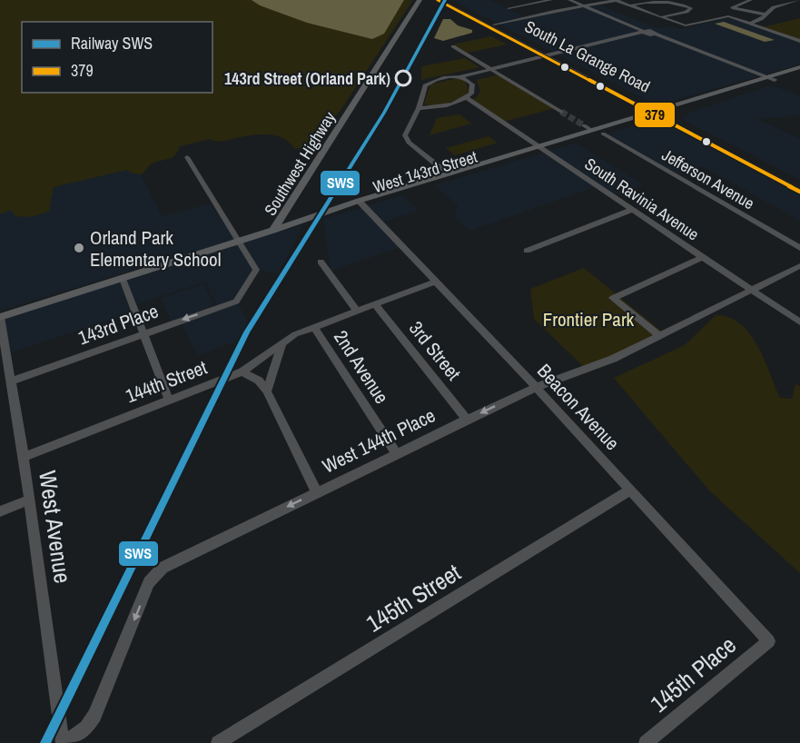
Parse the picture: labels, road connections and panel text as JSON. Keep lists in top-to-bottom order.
{
  "streets": {
    "highway": ["South La Grange Road"],
    "main road": ["Southwest Highway", "West 143rd Street"],
    "street": [
      "Jefferson Avenue",
      "South Ravinia Avenue",
      "143rd Place",
      "3rd Street",
      "2nd Avenue",
      "144th Street",
      "Beacon Avenue",
      "West 144th Place",
      "West Avenue",
      "145th Street",
      "145th Place"
    ]
  },
  "crossings": [
    ["South La Grange Road", "West 143rd Street"],
    ["Southwest Highway", "West 143rd Street"],
    ["West 143rd Street", "Jefferson Avenue"],
    ["West 143rd Street", "South Ravinia Avenue"],
    ["West 143rd Street", "Beacon Avenue"],
    ["South Ravinia Avenue", "West 144th Place"],
    ["143rd Place", "West Avenue"],
    ["3rd Street", "144th Street"],
    ["3rd Street", "West 144th Place"],
    ["2nd Avenue", "144th Street"],
    ["2nd Avenue", "West 144th Place"],
    ["144th Street", "Beacon Avenue"],
    ["144th Street", "West Avenue"],
    ["Beacon Avenue", "West 144th Place"],
    ["Beacon Avenue", "145th Street"],
    ["Beacon Avenue", "145th Place"],
    ["West 144th Place", "West Avenue"]
  ],
  "one_way": ["West 144th Place"],
  "parks": ["Frontier Park"],
  "places": ["143rd Street (Orland Park)", "Orland Park Elementary School"],
  "lines": ["rail line SWS", "transit line 379"],
  "legend": ["Railway SWS", "379"]
}
